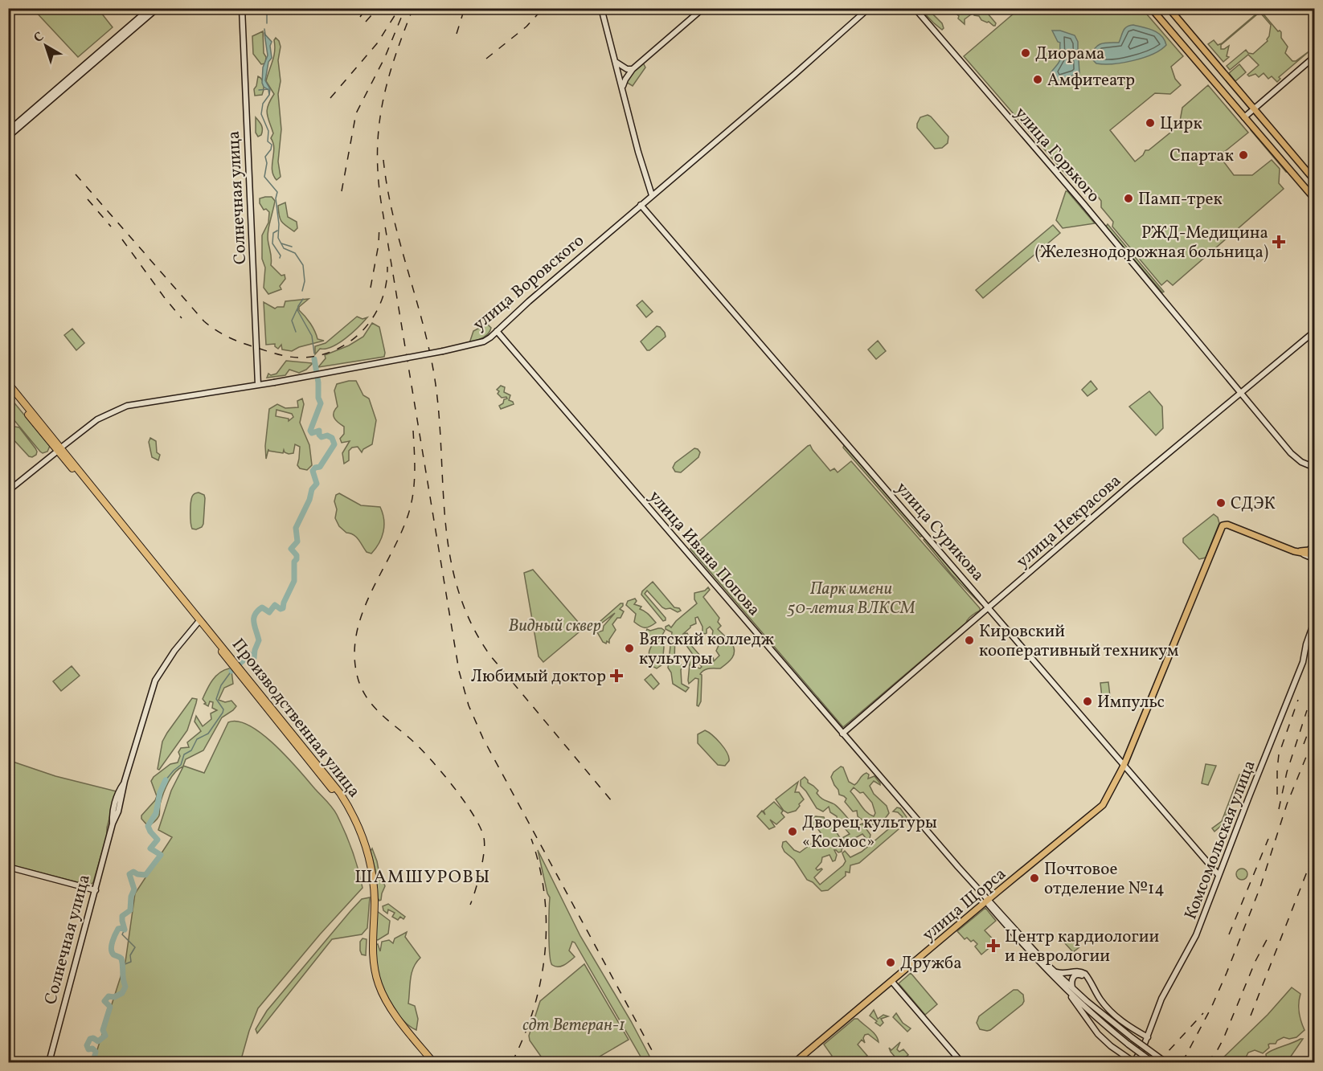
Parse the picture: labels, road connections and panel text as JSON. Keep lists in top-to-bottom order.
{
  "streets": {
    "highway": ["Производственная улица"],
    "main road": [
      "улица Горького",
      "Солнечная улица",
      "улица Воровского",
      "улица Некрасова",
      "улица Сурикова",
      "улица Ивана Попова",
      "Комсомольская улица",
      "улица Щорса"
    ]
  },
  "crossings": [
    ["улица Горького", "улица Некрасова"],
    ["Солнечная улица", "улица Воровского"],
    ["Солнечная улица", "Производственная улица"],
    ["улица Воровского", "улица Сурикова"],
    ["улица Воровского", "улица Ивана Попова"],
    ["улица Воровского", "Производственная улица"],
    ["улица Некрасова", "улица Сурикова"],
    ["улица Некрасова", "улица Ивана Попова"],
    ["улица Сурикова", "Комсомольская улица"],
    ["улица Сурикова", "улица Щорса"],
    ["улица Ивана Попова", "улица Щорса"]
  ],
  "districts": ["ШАМШУРОВЫ"],
  "parks": ["Парк имени 50-летия ВЛКСМ", "Видный сквер", "сдт Ветеран-1"],
  "places": {
    "other": [
      "Диорама",
      "Амфитеатр",
      "Цирк",
      "Спартак",
      "Памп-трек",
      "СДЭК",
      "Кировский кооперативный техникум",
      "Вятский колледж культуры",
      "Импульс",
      "Дворец культуры «Космос»",
      "Почтовое отделение №14",
      "Дружба"
    ],
    "health": ["РЖД-Медицина (Железнодорожная больница)", "Любимый доктор", "Центр кардиологии и неврологии"]
  },
  "north": "top left"
}
